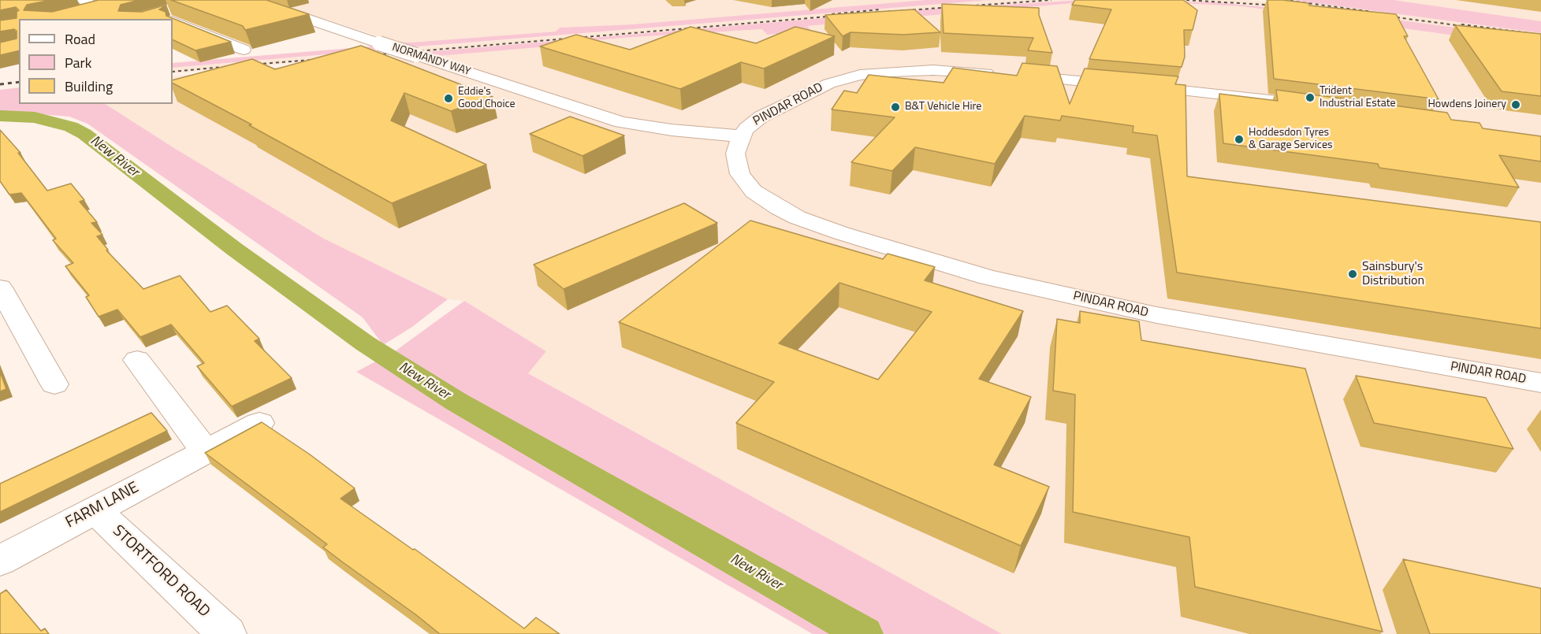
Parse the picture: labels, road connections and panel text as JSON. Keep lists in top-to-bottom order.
{
  "streets": {
    "street": [
      "NORMANDY WAY",
      "PINDAR ROAD",
      "FARM LANE",
      "STORTFORD ROAD"
    ]
  },
  "crossings": [
    ["NORMANDY WAY", "PINDAR ROAD"],
    ["FARM LANE", "STORTFORD ROAD"]
  ],
  "water": ["New River"],
  "places": [
    "Trident Industrial Estate",
    "Eddie's Good Choice",
    "Howdens Joinery",
    "B&T Vehicle Hire",
    "Hoddesdon Tyres & Garage Services",
    "Sainsbury's Distribution"
  ],
  "legend": ["Road", "Park", "Building"]
}
